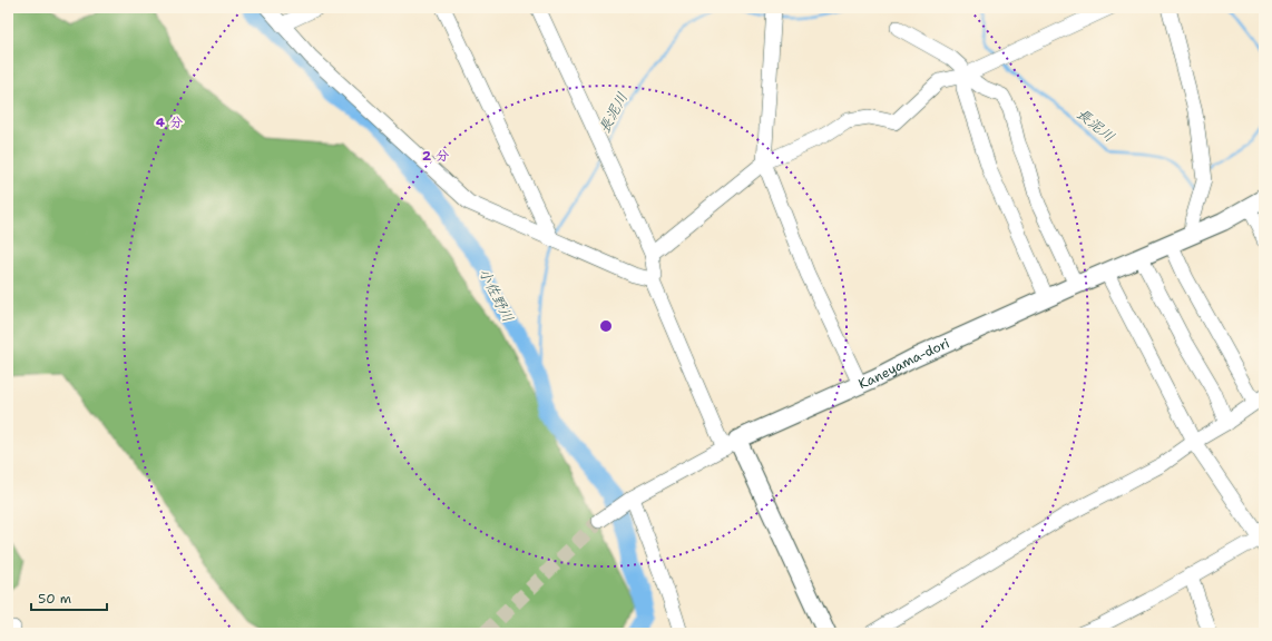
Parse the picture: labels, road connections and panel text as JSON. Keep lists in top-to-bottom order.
{
  "streets": {
    "main road": ["Kaneyama-dori"]
  },
  "water": ["長泥川", "小佐野川"],
  "scale_bar": "50 m",
  "rings": ["4 分", "2 分"]
}
